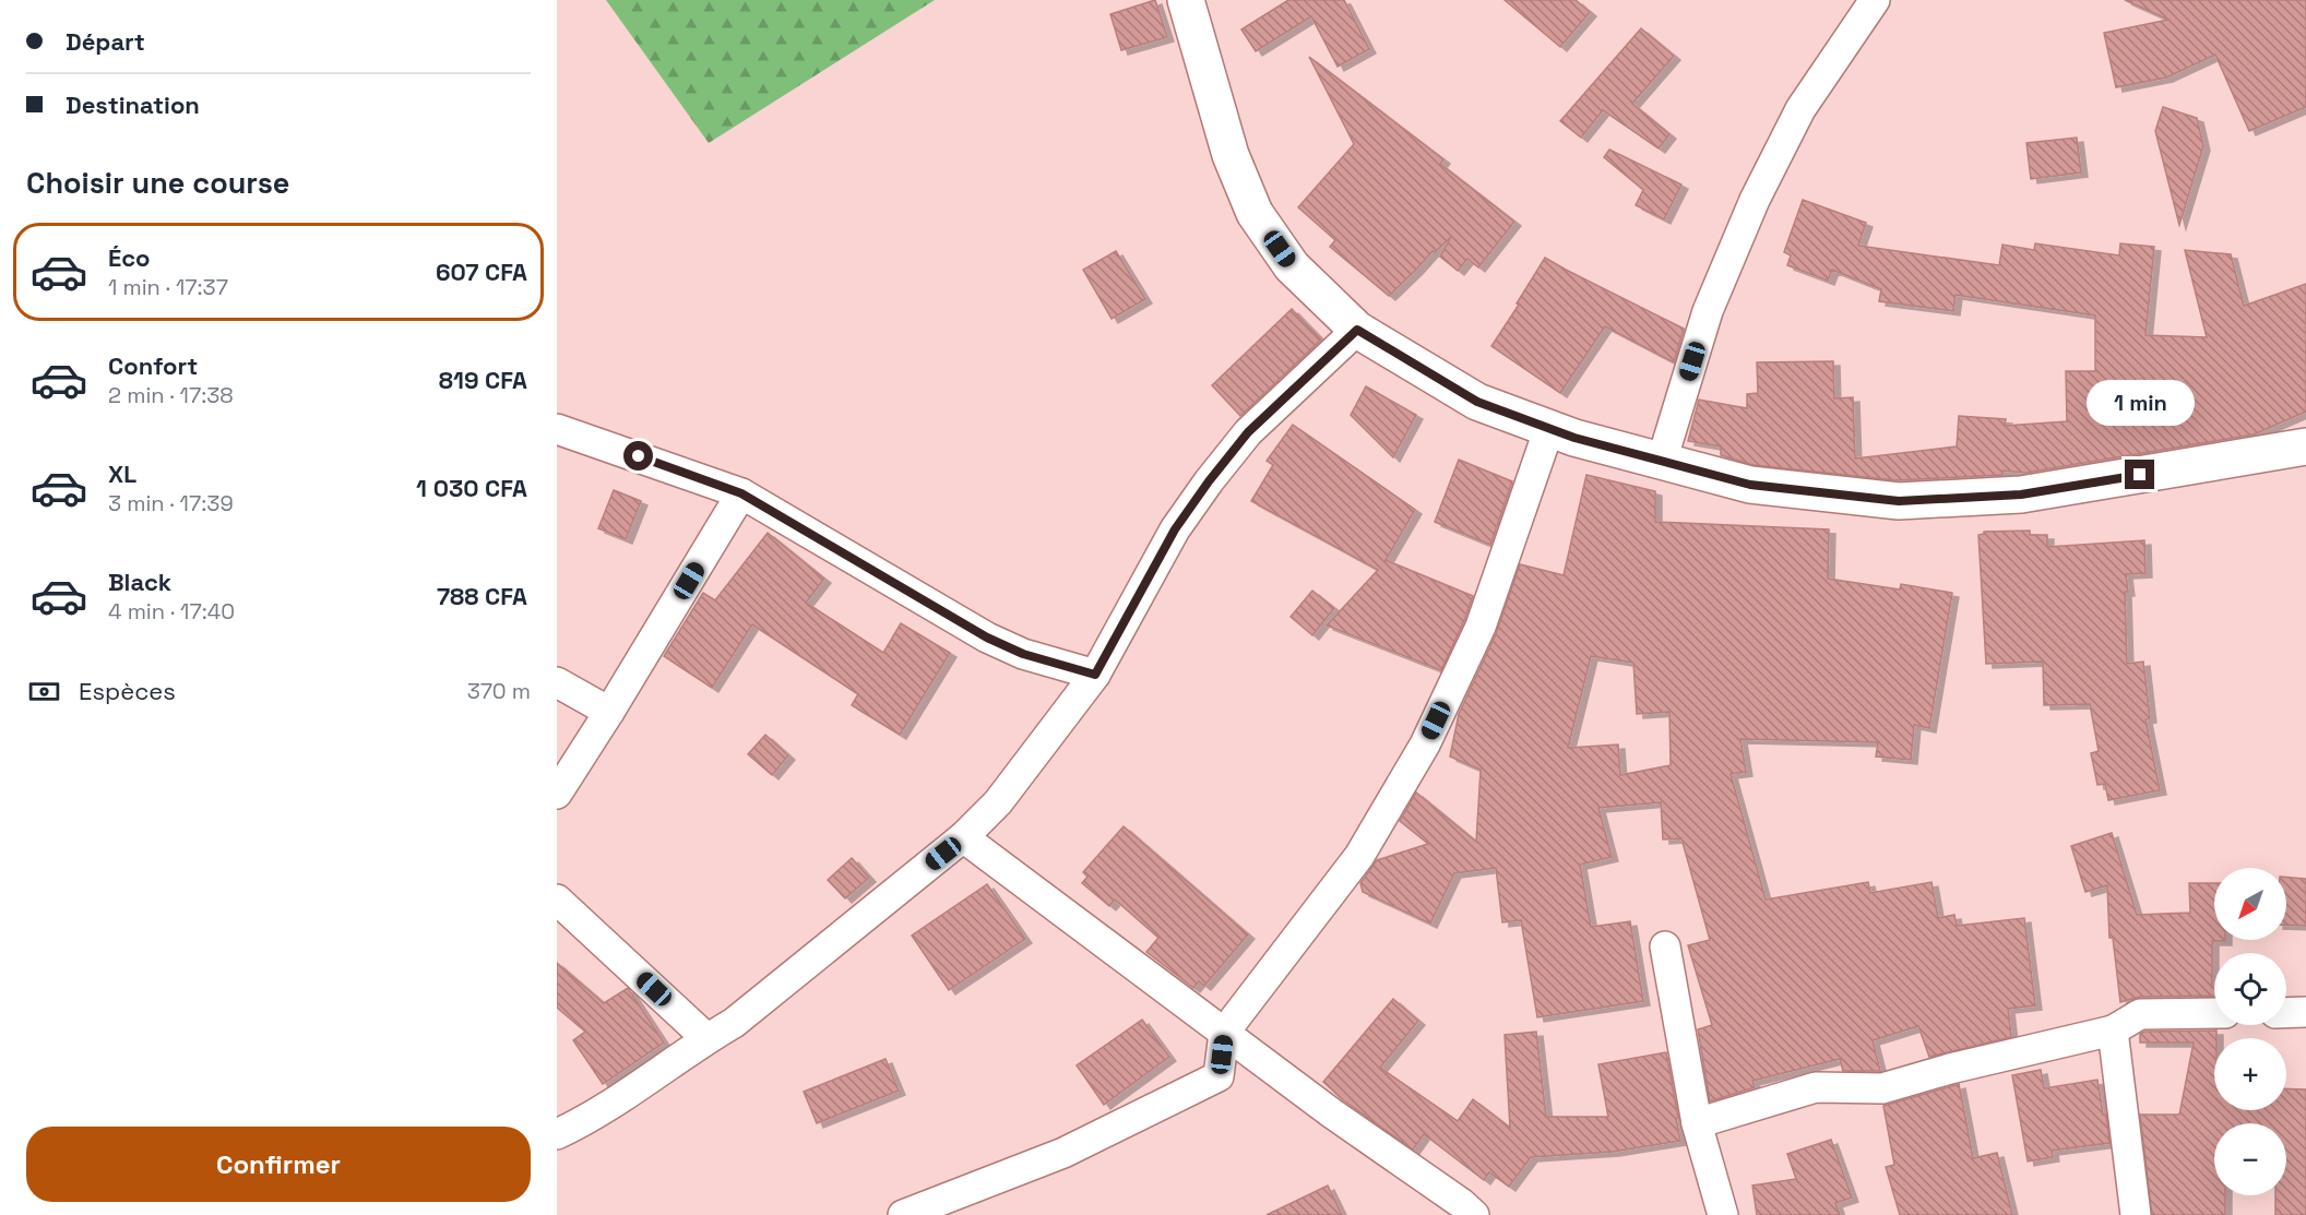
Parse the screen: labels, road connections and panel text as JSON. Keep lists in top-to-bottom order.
{
  "north": "bottom left",
  "page": {
    "banner": ["Départ", "Destination"],
    "heading": "Choisir une course",
    "list": [
      {
        "name": "Éco",
        "note": "1 min · 17:37",
        "value": "607 CFA"
      },
      {
        "name": "Confort",
        "note": "2 min · 17:38",
        "value": "819 CFA"
      },
      {
        "name": "XL",
        "note": "3 min · 17:39",
        "value": "1 030 CFA"
      },
      {
        "name": "Black",
        "note": "4 min · 17:40",
        "value": "788 CFA"
      }
    ],
    "bubble": "1 min",
    "pay": ["Espèces", "370 m"],
    "map_buttons": ["+", "−"],
    "buttons": "Confirmer"
  }
}
